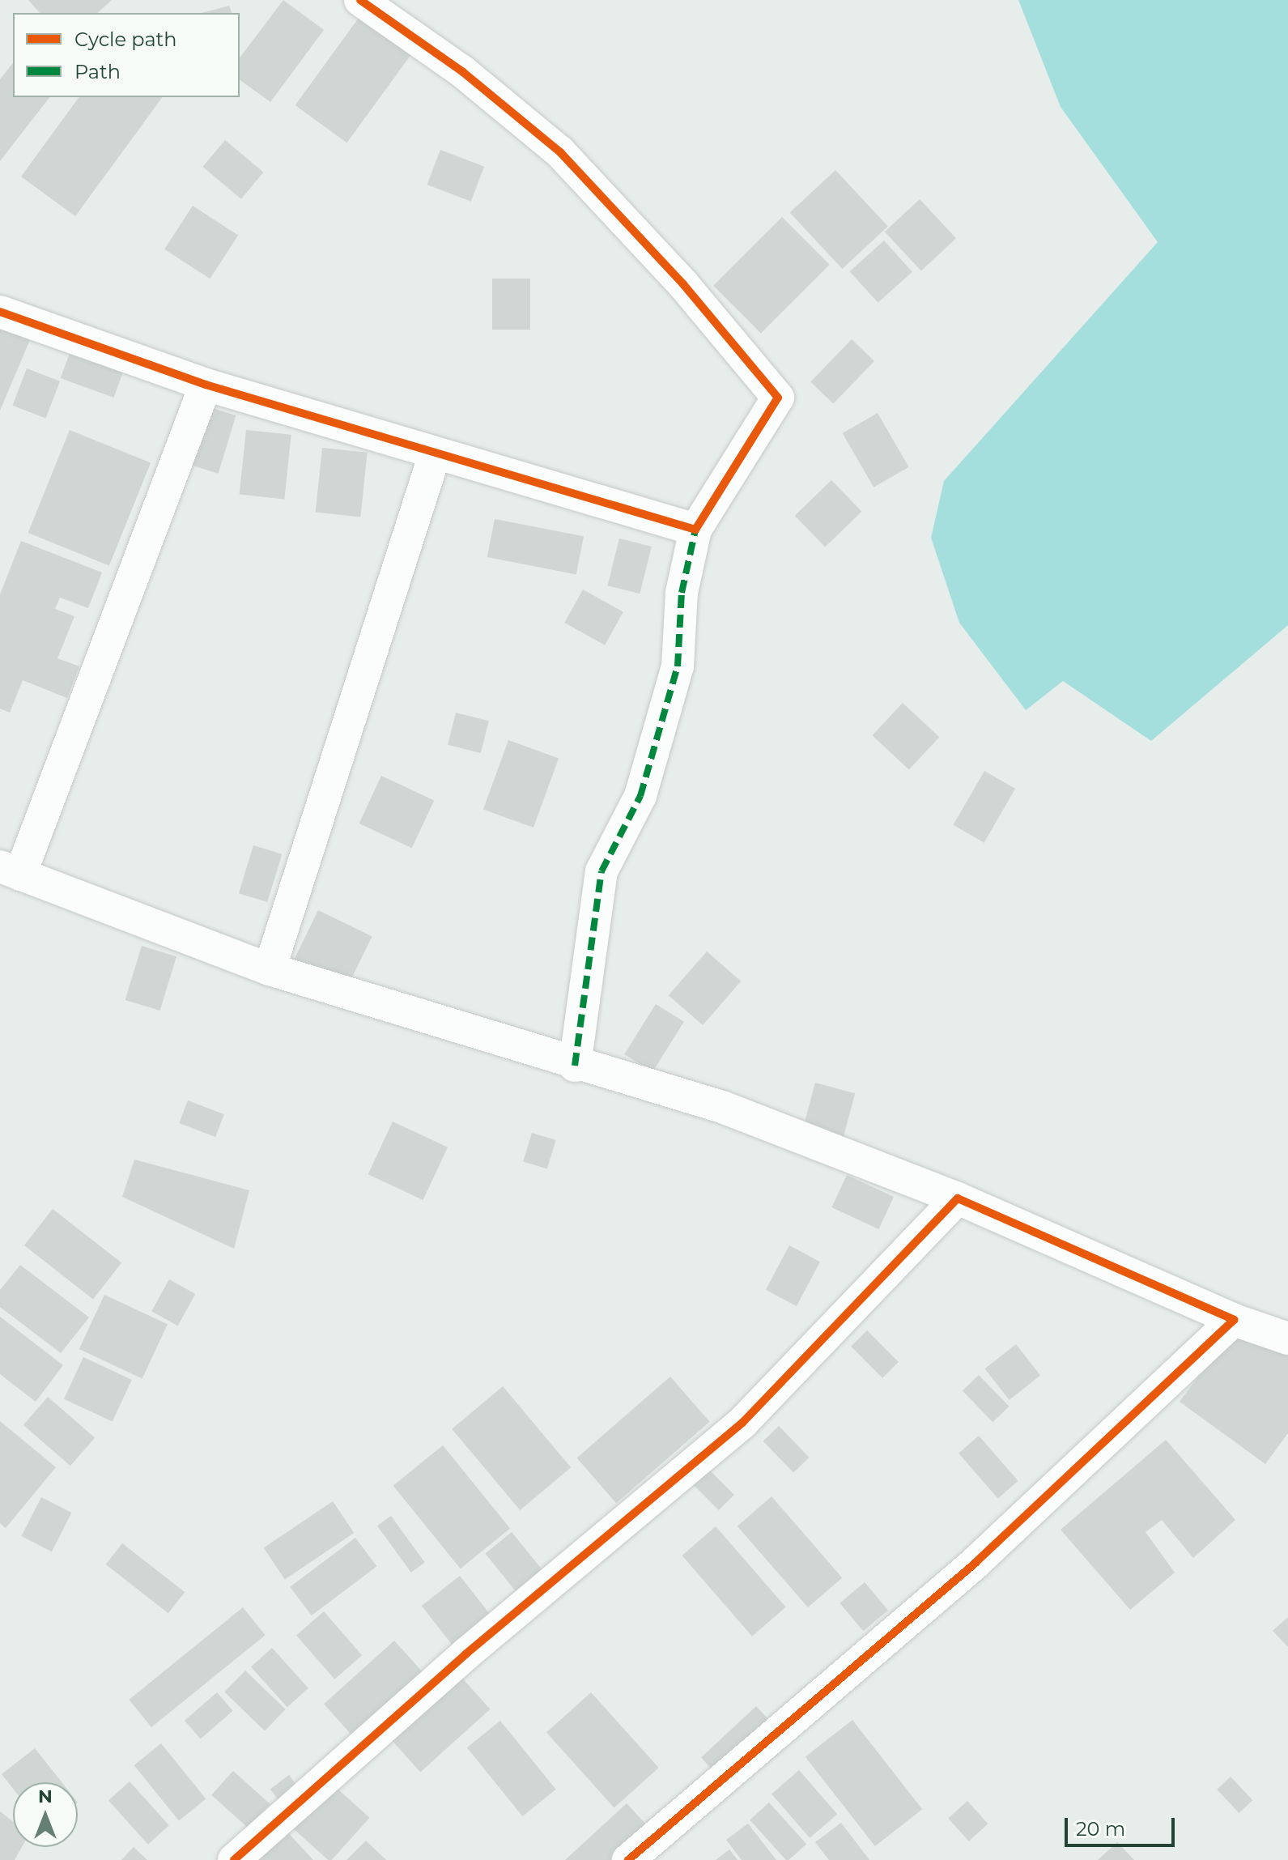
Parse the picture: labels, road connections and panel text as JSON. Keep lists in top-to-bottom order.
{
  "legend": ["Cycle path", "Path"],
  "scale_bar": "20 m",
  "north": "top"
}
